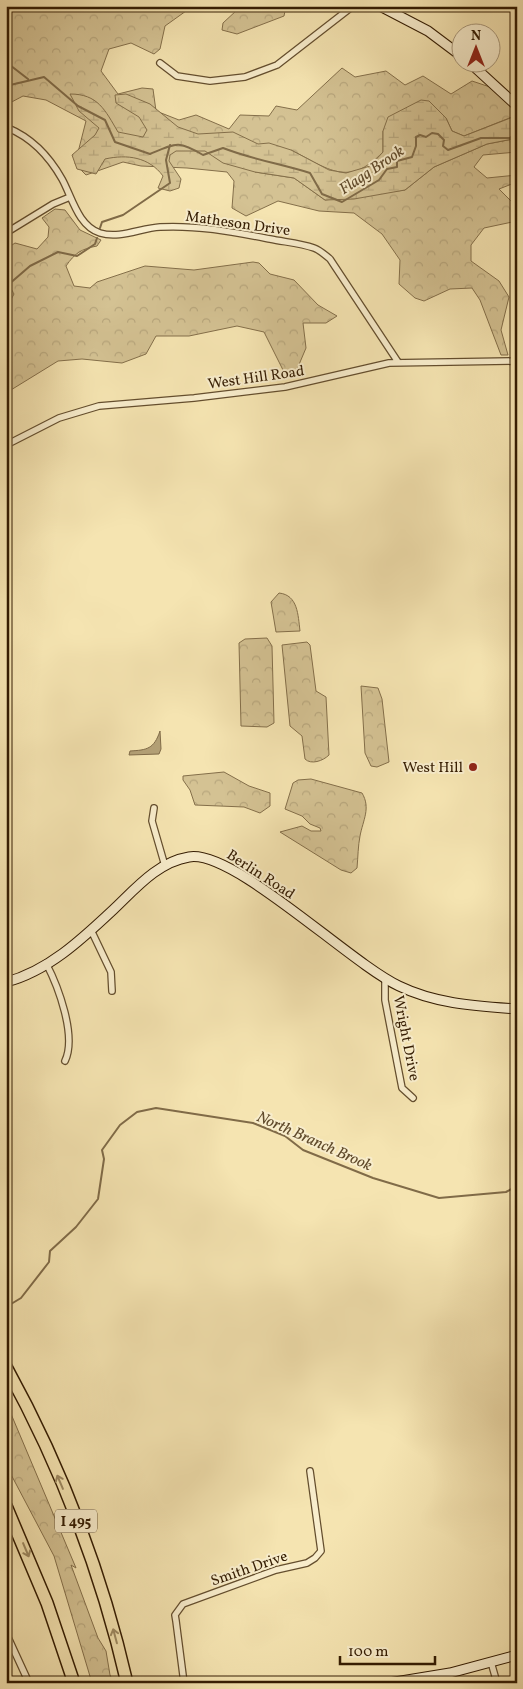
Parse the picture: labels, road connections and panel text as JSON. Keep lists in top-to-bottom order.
{
  "streets": {
    "highway": ["I 495"],
    "street": [
      "Matheson Drive",
      "West Hill Road",
      "Berlin Road",
      "Wright Drive",
      "Smith Drive"
    ]
  },
  "crossings": [
    ["Matheson Drive", "West Hill Road"],
    ["Berlin Road", "Wright Drive"]
  ],
  "water": ["Flagg Brook", "North Branch Brook"],
  "places": ["West Hill"],
  "scale_bar": "100 m",
  "north": "top"
}
